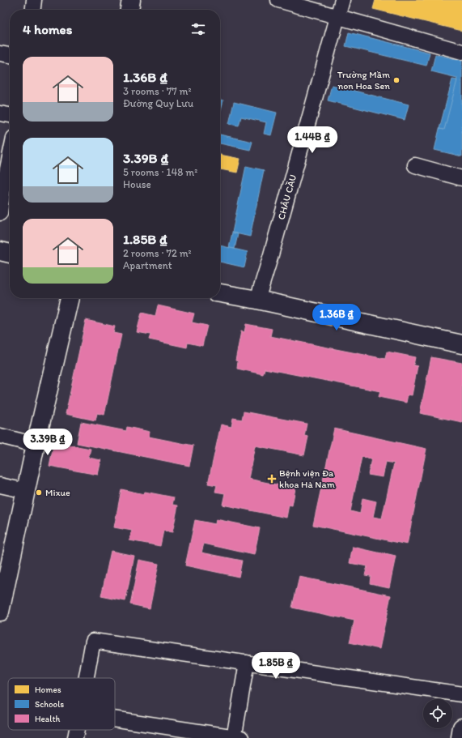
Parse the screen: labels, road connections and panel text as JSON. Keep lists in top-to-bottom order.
{
  "streets": {
    "street": ["CHÂU CẦU"]
  },
  "places": {
    "other": ["Trường Mầm non Hoa Sen", "Mixue"],
    "health": ["Bệnh viện Đa khoa Hà Nam"]
  },
  "legend": ["Homes", "Schools", "Health"],
  "page": {
    "heading": "4 homes",
    "list": [
      {
        "name": "1.36B ₫",
        "note": "3 rooms · 77 m² · Đường Quy Lưu"
      },
      {
        "name": "3.39B ₫",
        "note": "5 rooms · 148 m² · House"
      },
      {
        "name": "1.85B ₫",
        "note": "2 rooms · 72 m² · Apartment"
      }
    ],
    "price": [
      "1.44B ₫",
      "1.36B ₫",
      "3.39B ₫",
      "1.85B ₫"
    ]
  }
}
